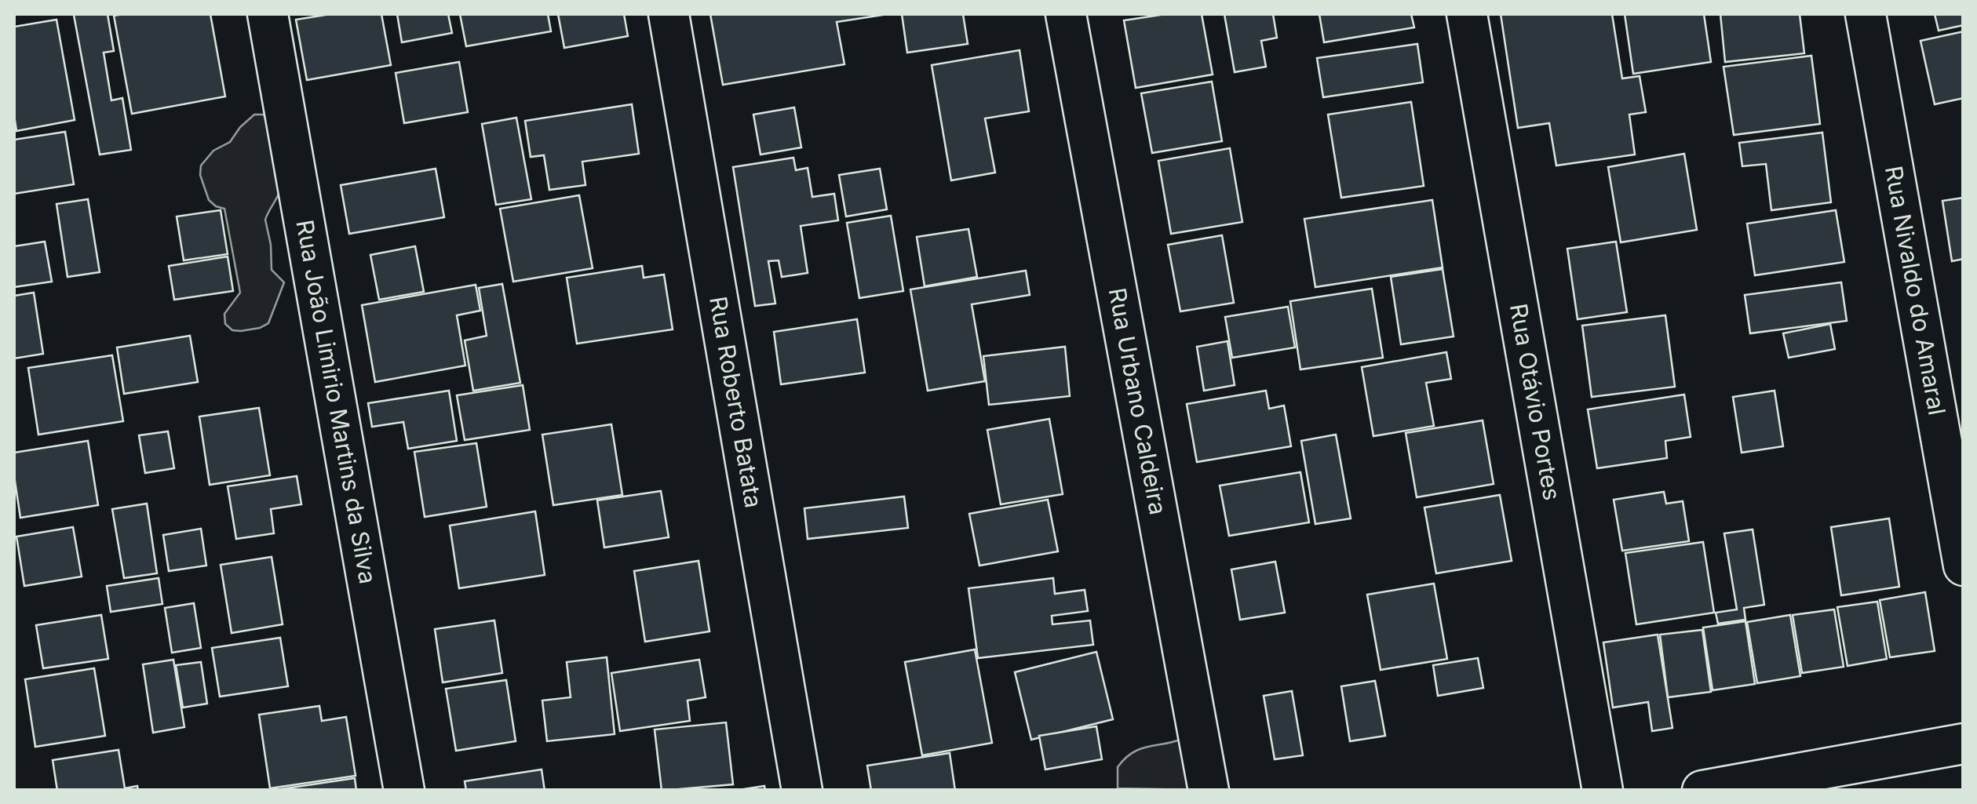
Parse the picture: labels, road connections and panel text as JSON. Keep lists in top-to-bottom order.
{
  "streets": {
    "street": [
      "Rua Nivaldo do Amaral",
      "Rua João Limirio Martins da Silva",
      "Rua Roberto Batata",
      "Rua Urbano Caldeira",
      "Rua Otávio Portes"
    ]
  }
}
